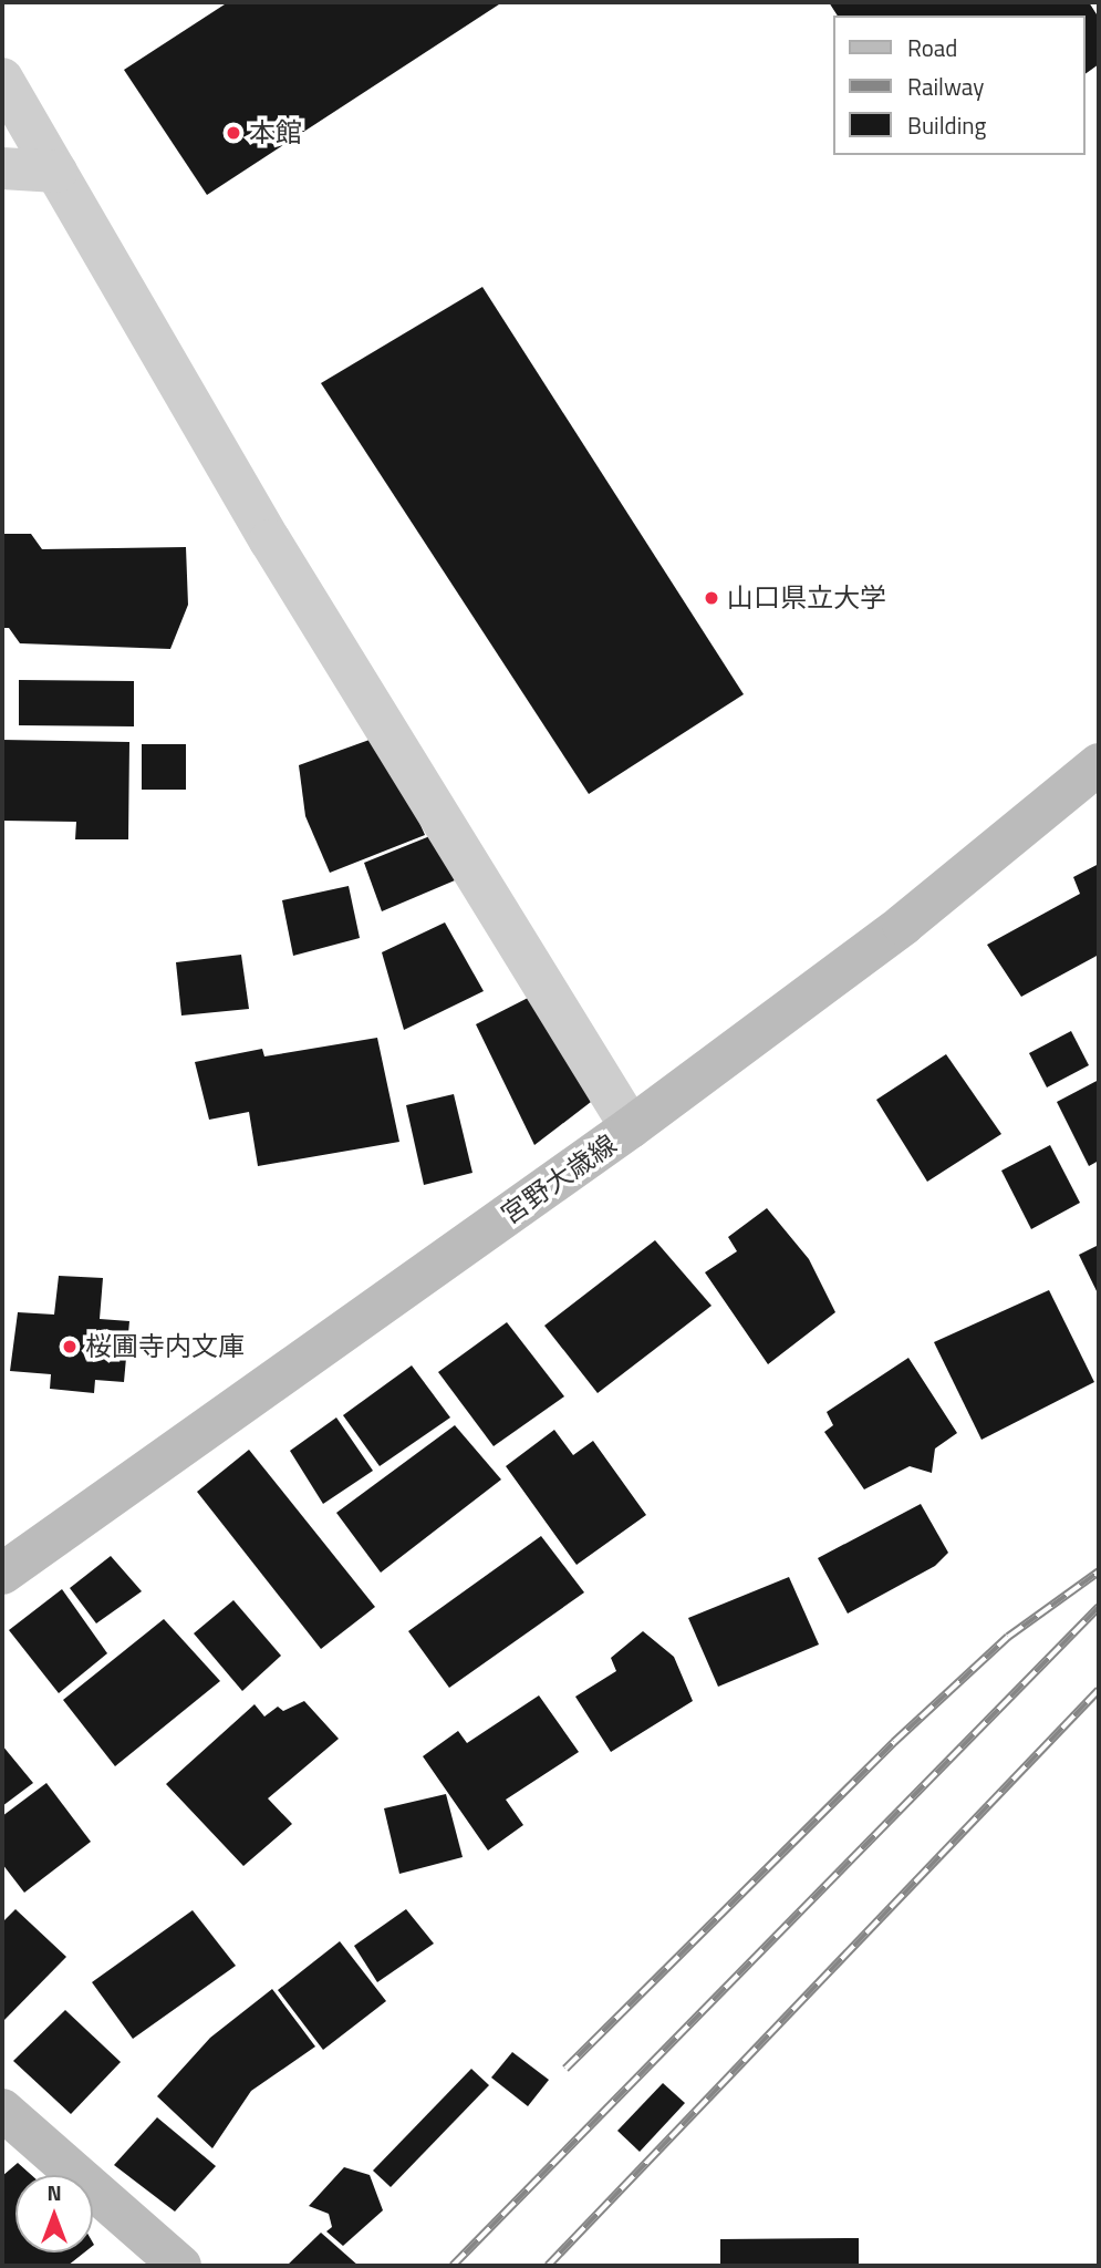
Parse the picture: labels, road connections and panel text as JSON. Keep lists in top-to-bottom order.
{
  "streets": {
    "main road": ["宮野大歳線"]
  },
  "places": ["本館", "山口県立大学", "桜圃寺内文庫"],
  "legend": ["Road", "Railway", "Building"],
  "north": "top"
}
